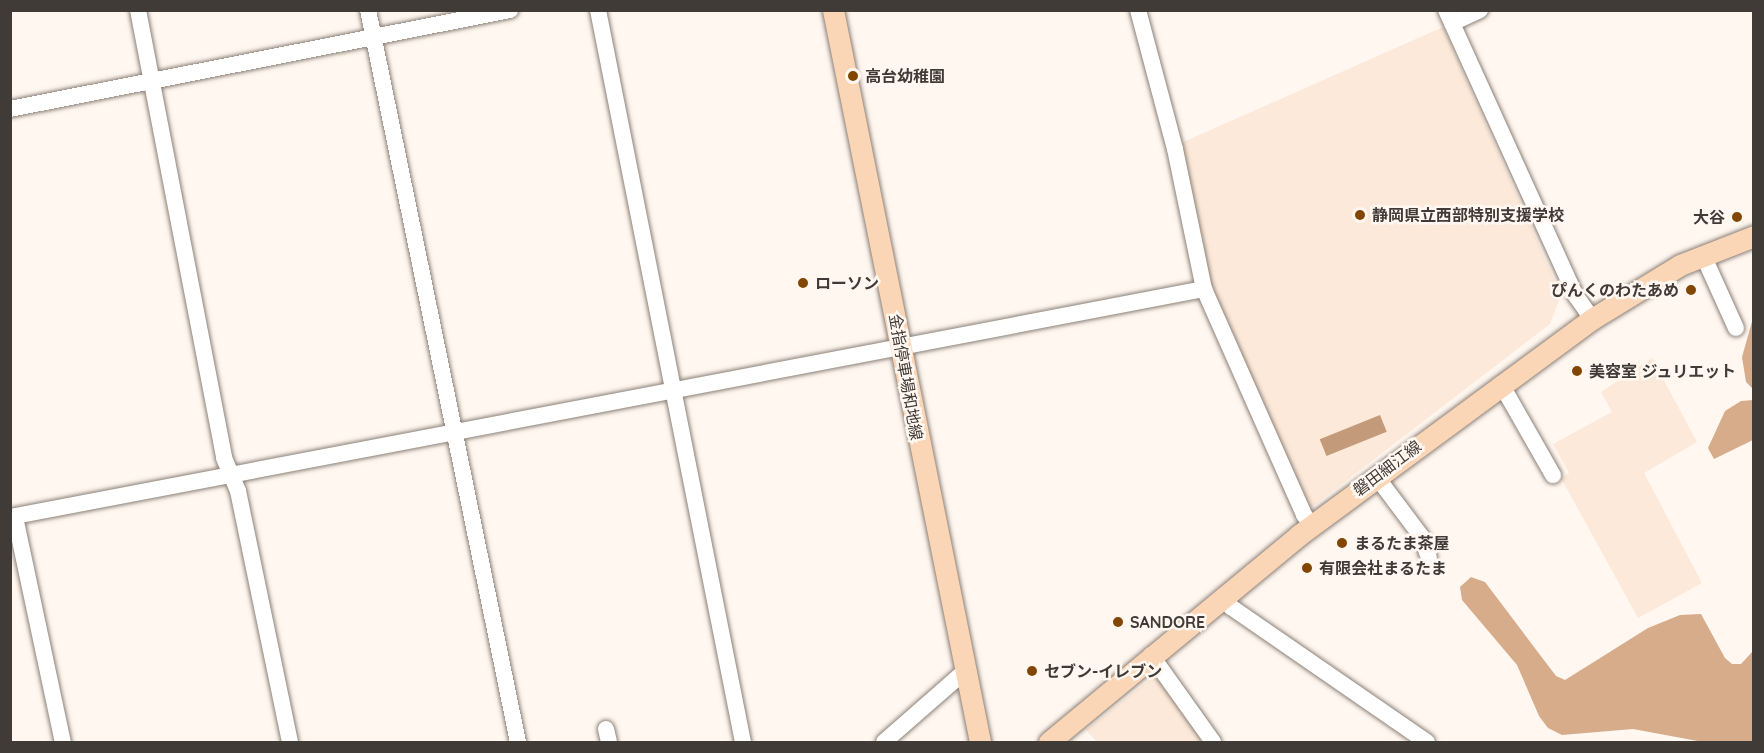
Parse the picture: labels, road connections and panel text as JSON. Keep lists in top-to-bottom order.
{
  "streets": {
    "main road": ["金指停車場和地線", "磐田細江線"]
  },
  "places": [
    "高台幼稚園",
    "静岡県立西部特別支援学校",
    "大谷",
    "ローソン",
    "ぴんくのわたあめ",
    "美容室 ジュリエット",
    "まるたま茶屋",
    "有限会社まるたま",
    "SANDORE",
    "セブン-イレブン"
  ]
}
